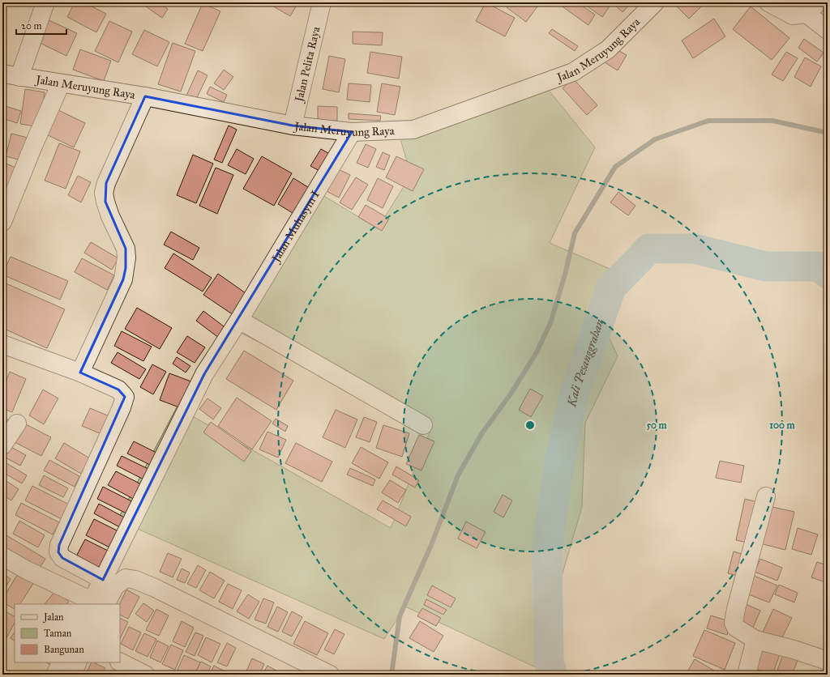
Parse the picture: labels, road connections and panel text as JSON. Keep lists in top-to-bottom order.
{
  "streets": {
    "street": ["Jalan Meruyung Raya", "Jalan Pelita Raya", "Jalan Muhasym I"]
  },
  "crossings": [
    ["Jalan Meruyung Raya", "Jalan Pelita Raya"],
    ["Jalan Meruyung Raya", "Jalan Muhasym I"]
  ],
  "water": ["Kali Pesanggrahan"],
  "legend": ["Jalan", "Taman", "Bangunan"],
  "scale_bar": "20 m",
  "rings": ["50 m", "100 m"]
}
